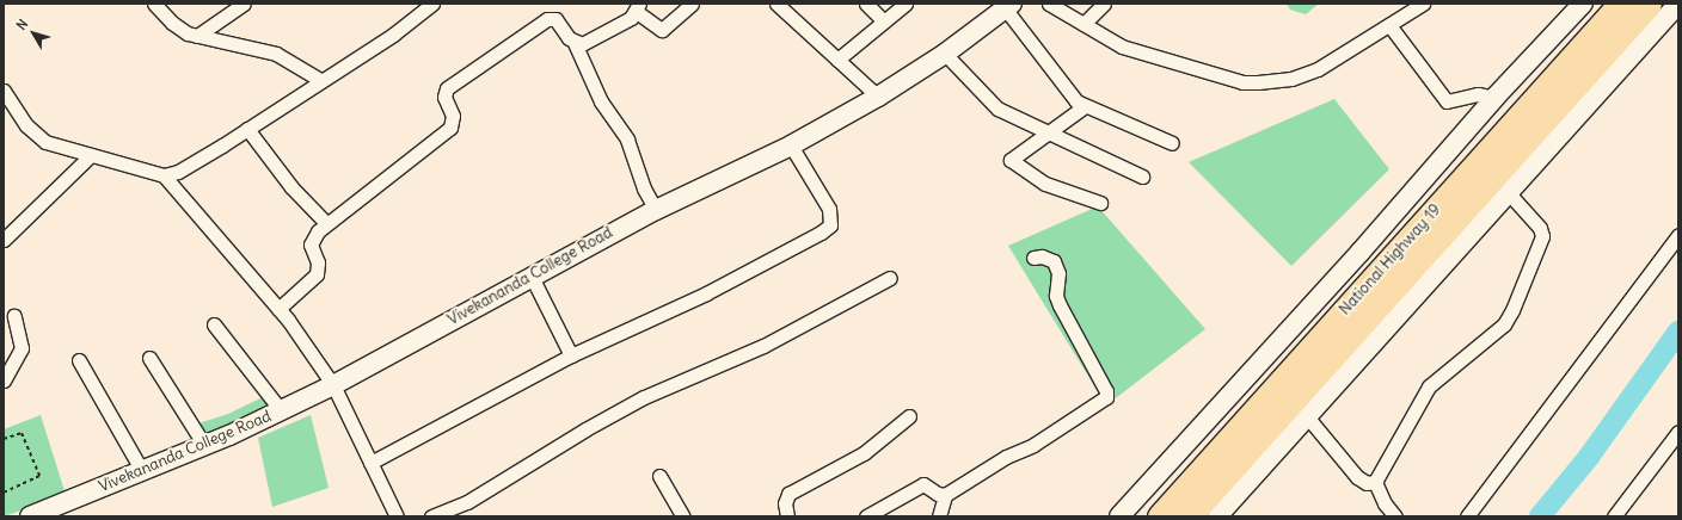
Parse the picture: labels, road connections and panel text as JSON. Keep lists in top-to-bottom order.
{
  "streets": {
    "highway": ["National Highway 19"],
    "main road": ["Vivekananda College Road"]
  },
  "north": "top left"
}
